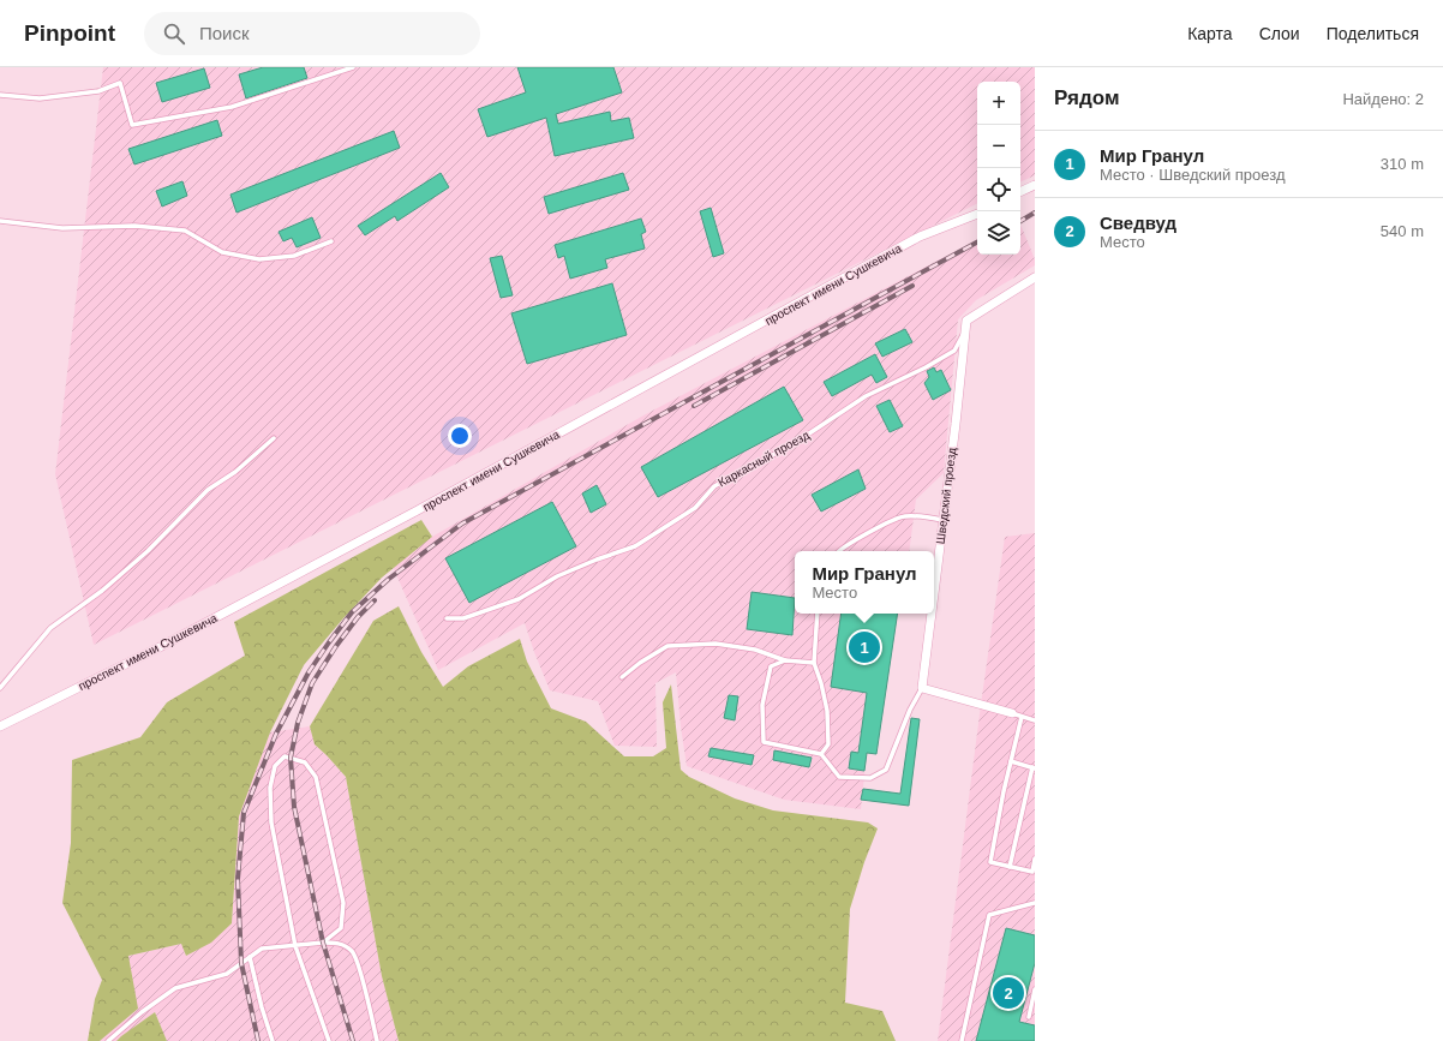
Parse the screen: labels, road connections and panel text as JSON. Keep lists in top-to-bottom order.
{
  "streets": {
    "street": ["проспект имени Сушкевича", "Шведский проезд"],
    "lane": ["Каркасный проезд"]
  },
  "crossings": [
    ["Каркасный проезд", "Шведский проезд"]
  ],
  "page": {
    "header": "Pinpoint",
    "search": "Поиск",
    "nav": ["Карта", "Слои", "Поделиться"],
    "heading": ["Рядом", "Найдено: 2"],
    "map_buttons": ["+", "−"],
    "list": [
      {
        "mark": "1",
        "name": "Мир Гранул",
        "note": "Место · Шведский проезд",
        "value": "310 m"
      },
      {
        "mark": "2",
        "name": "Сведвуд",
        "note": "Место",
        "value": "540 m"
      }
    ],
    "popup": ["Мир Гранул", "Место"],
    "pins": ["1", "2"]
  }
}
